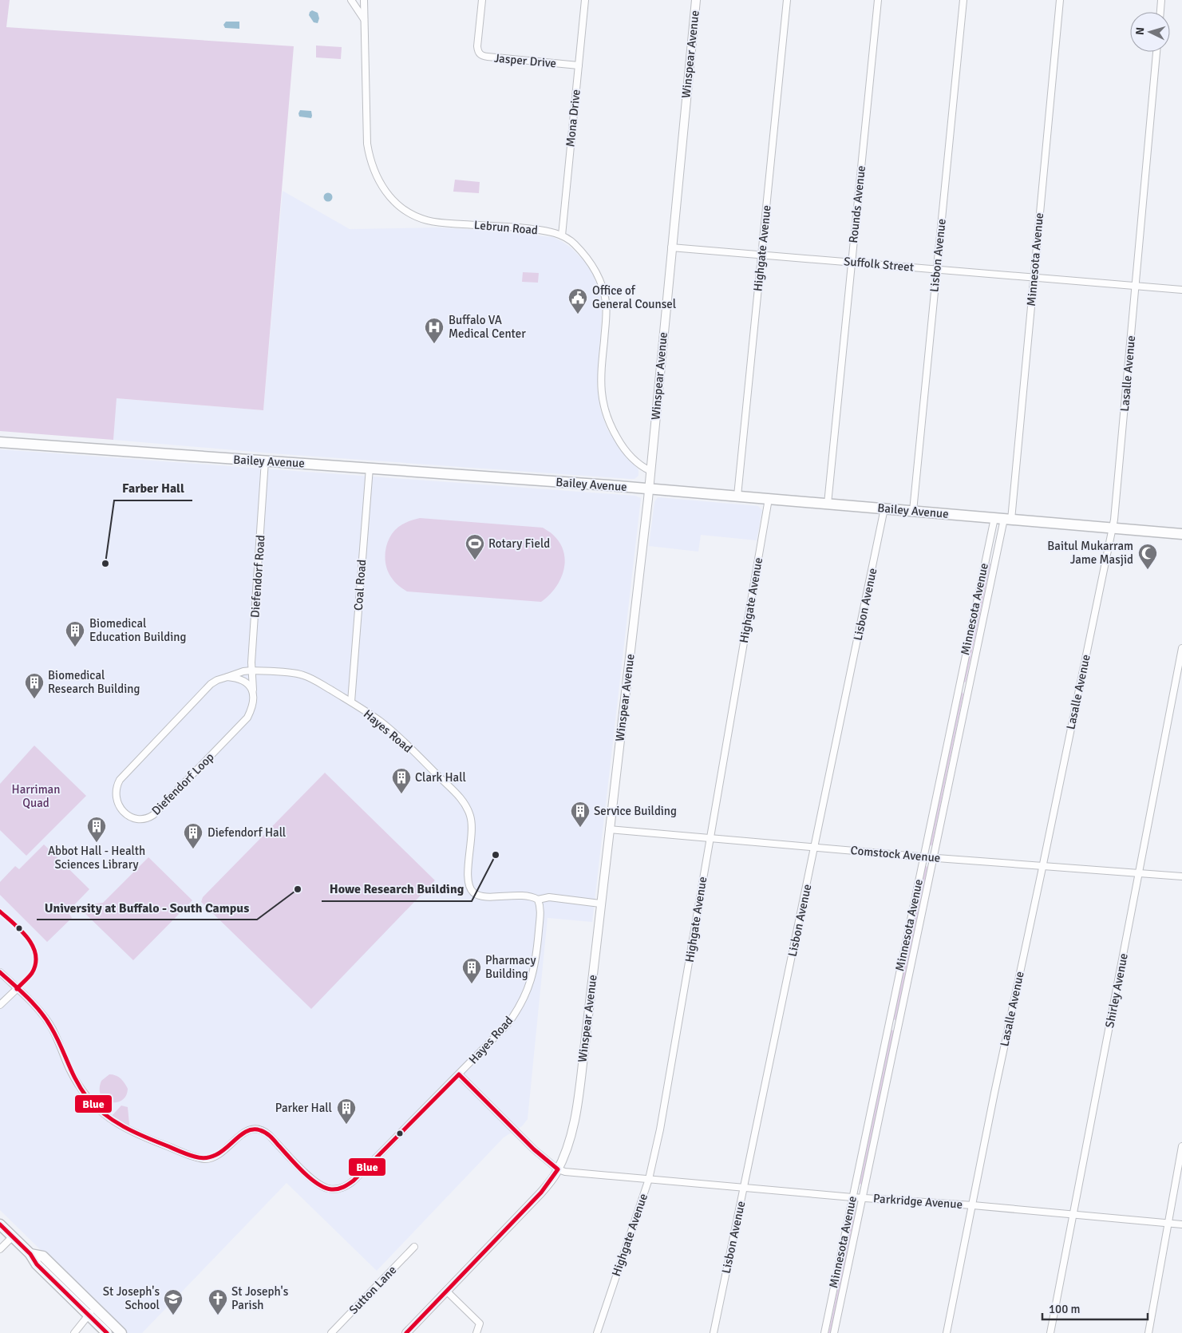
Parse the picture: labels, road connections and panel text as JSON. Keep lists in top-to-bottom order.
{
  "streets": {
    "main road": ["Bailey Avenue"],
    "street": [
      "Winspear Avenue",
      "Jasper Drive",
      "Mona Drive",
      "Rounds Avenue",
      "Lebrun Road",
      "Highgate Avenue",
      "Lisbon Avenue",
      "Minnesota Avenue",
      "Suffolk Street",
      "Lasalle Avenue",
      "Diefendorf Road",
      "Coal Road",
      "Hayes Road",
      "Diefendorf Loop",
      "Comstock Avenue",
      "Shirley Avenue",
      "Parkridge Avenue",
      "Sutton Lane"
    ]
  },
  "crossings": [
    ["Winspear Avenue", "Lebrun Road"],
    ["Winspear Avenue", "Suffolk Street"],
    ["Winspear Avenue", "Bailey Avenue"],
    ["Winspear Avenue", "Comstock Avenue"],
    ["Winspear Avenue", "Parkridge Avenue"],
    ["Jasper Drive", "Mona Drive"],
    ["Mona Drive", "Lebrun Road"],
    ["Rounds Avenue", "Suffolk Street"],
    ["Rounds Avenue", "Bailey Avenue"],
    ["Highgate Avenue", "Suffolk Street"],
    ["Highgate Avenue", "Bailey Avenue"],
    ["Highgate Avenue", "Comstock Avenue"],
    ["Highgate Avenue", "Parkridge Avenue"],
    ["Lisbon Avenue", "Suffolk Street"],
    ["Lisbon Avenue", "Bailey Avenue"],
    ["Lisbon Avenue", "Comstock Avenue"],
    ["Lisbon Avenue", "Parkridge Avenue"],
    ["Minnesota Avenue", "Suffolk Street"],
    ["Minnesota Avenue", "Bailey Avenue"],
    ["Minnesota Avenue", "Comstock Avenue"],
    ["Minnesota Avenue", "Parkridge Avenue"],
    ["Suffolk Street", "Lasalle Avenue"],
    ["Lasalle Avenue", "Bailey Avenue"],
    ["Lasalle Avenue", "Comstock Avenue"],
    ["Lasalle Avenue", "Parkridge Avenue"],
    ["Bailey Avenue", "Diefendorf Road"],
    ["Bailey Avenue", "Coal Road"],
    ["Diefendorf Road", "Hayes Road"],
    ["Diefendorf Road", "Diefendorf Loop"],
    ["Coal Road", "Hayes Road"],
    ["Hayes Road", "Diefendorf Loop"],
    ["Comstock Avenue", "Shirley Avenue"],
    ["Shirley Avenue", "Parkridge Avenue"]
  ],
  "parks": ["Harriman Quad"],
  "places": {
    "public building": ["Office of General Counsel"],
    "hospital": ["Buffalo VA Medical Center"],
    "sports": ["Rotary Field"],
    "other": ["Farber Hall", "Howe Research Building", "University at Buffalo - South Campus"],
    "mosque": ["Baitul Mukarram Jame Masjid"],
    "building": [
      "Biomedical Education Building",
      "Biomedical Research Building",
      "Clark Hall",
      "Service Building",
      "Abbot Hall - Health Sciences Library",
      "Diefendorf Hall",
      "Pharmacy Building",
      "Parker Hall"
    ],
    "school or university": ["St Joseph's School"],
    "church": ["St Joseph's Parish"]
  },
  "lines": ["transit line Blue"],
  "scale_bar": "100 m",
  "north": "left"
}
